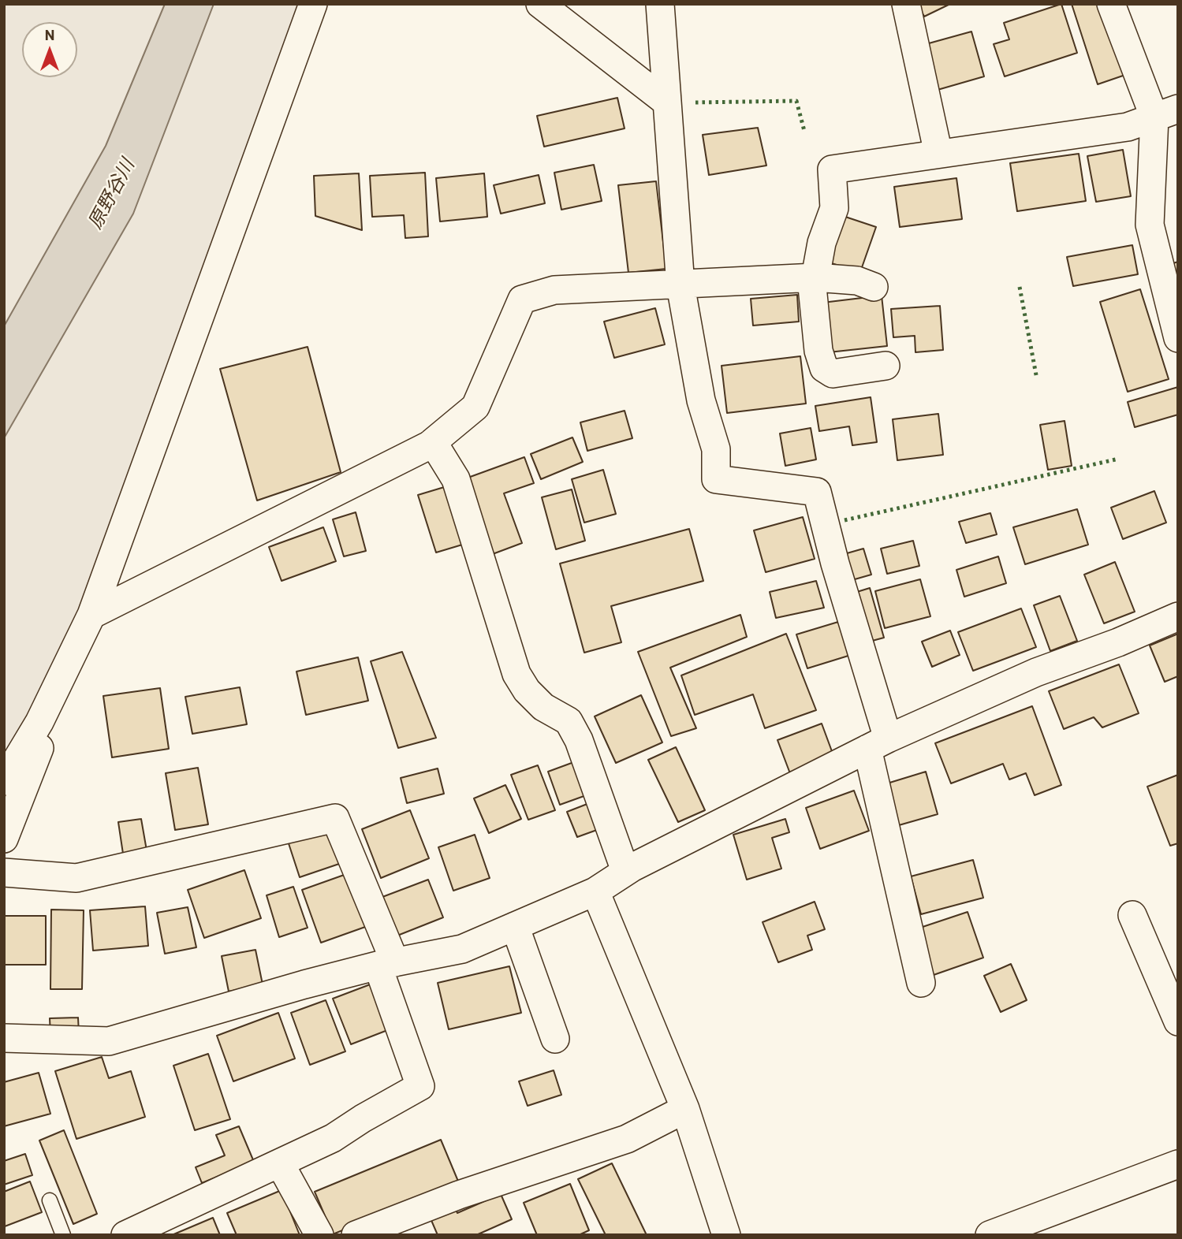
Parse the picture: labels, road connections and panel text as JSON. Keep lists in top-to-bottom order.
{
  "water": ["原野谷川"],
  "north": "top"
}
